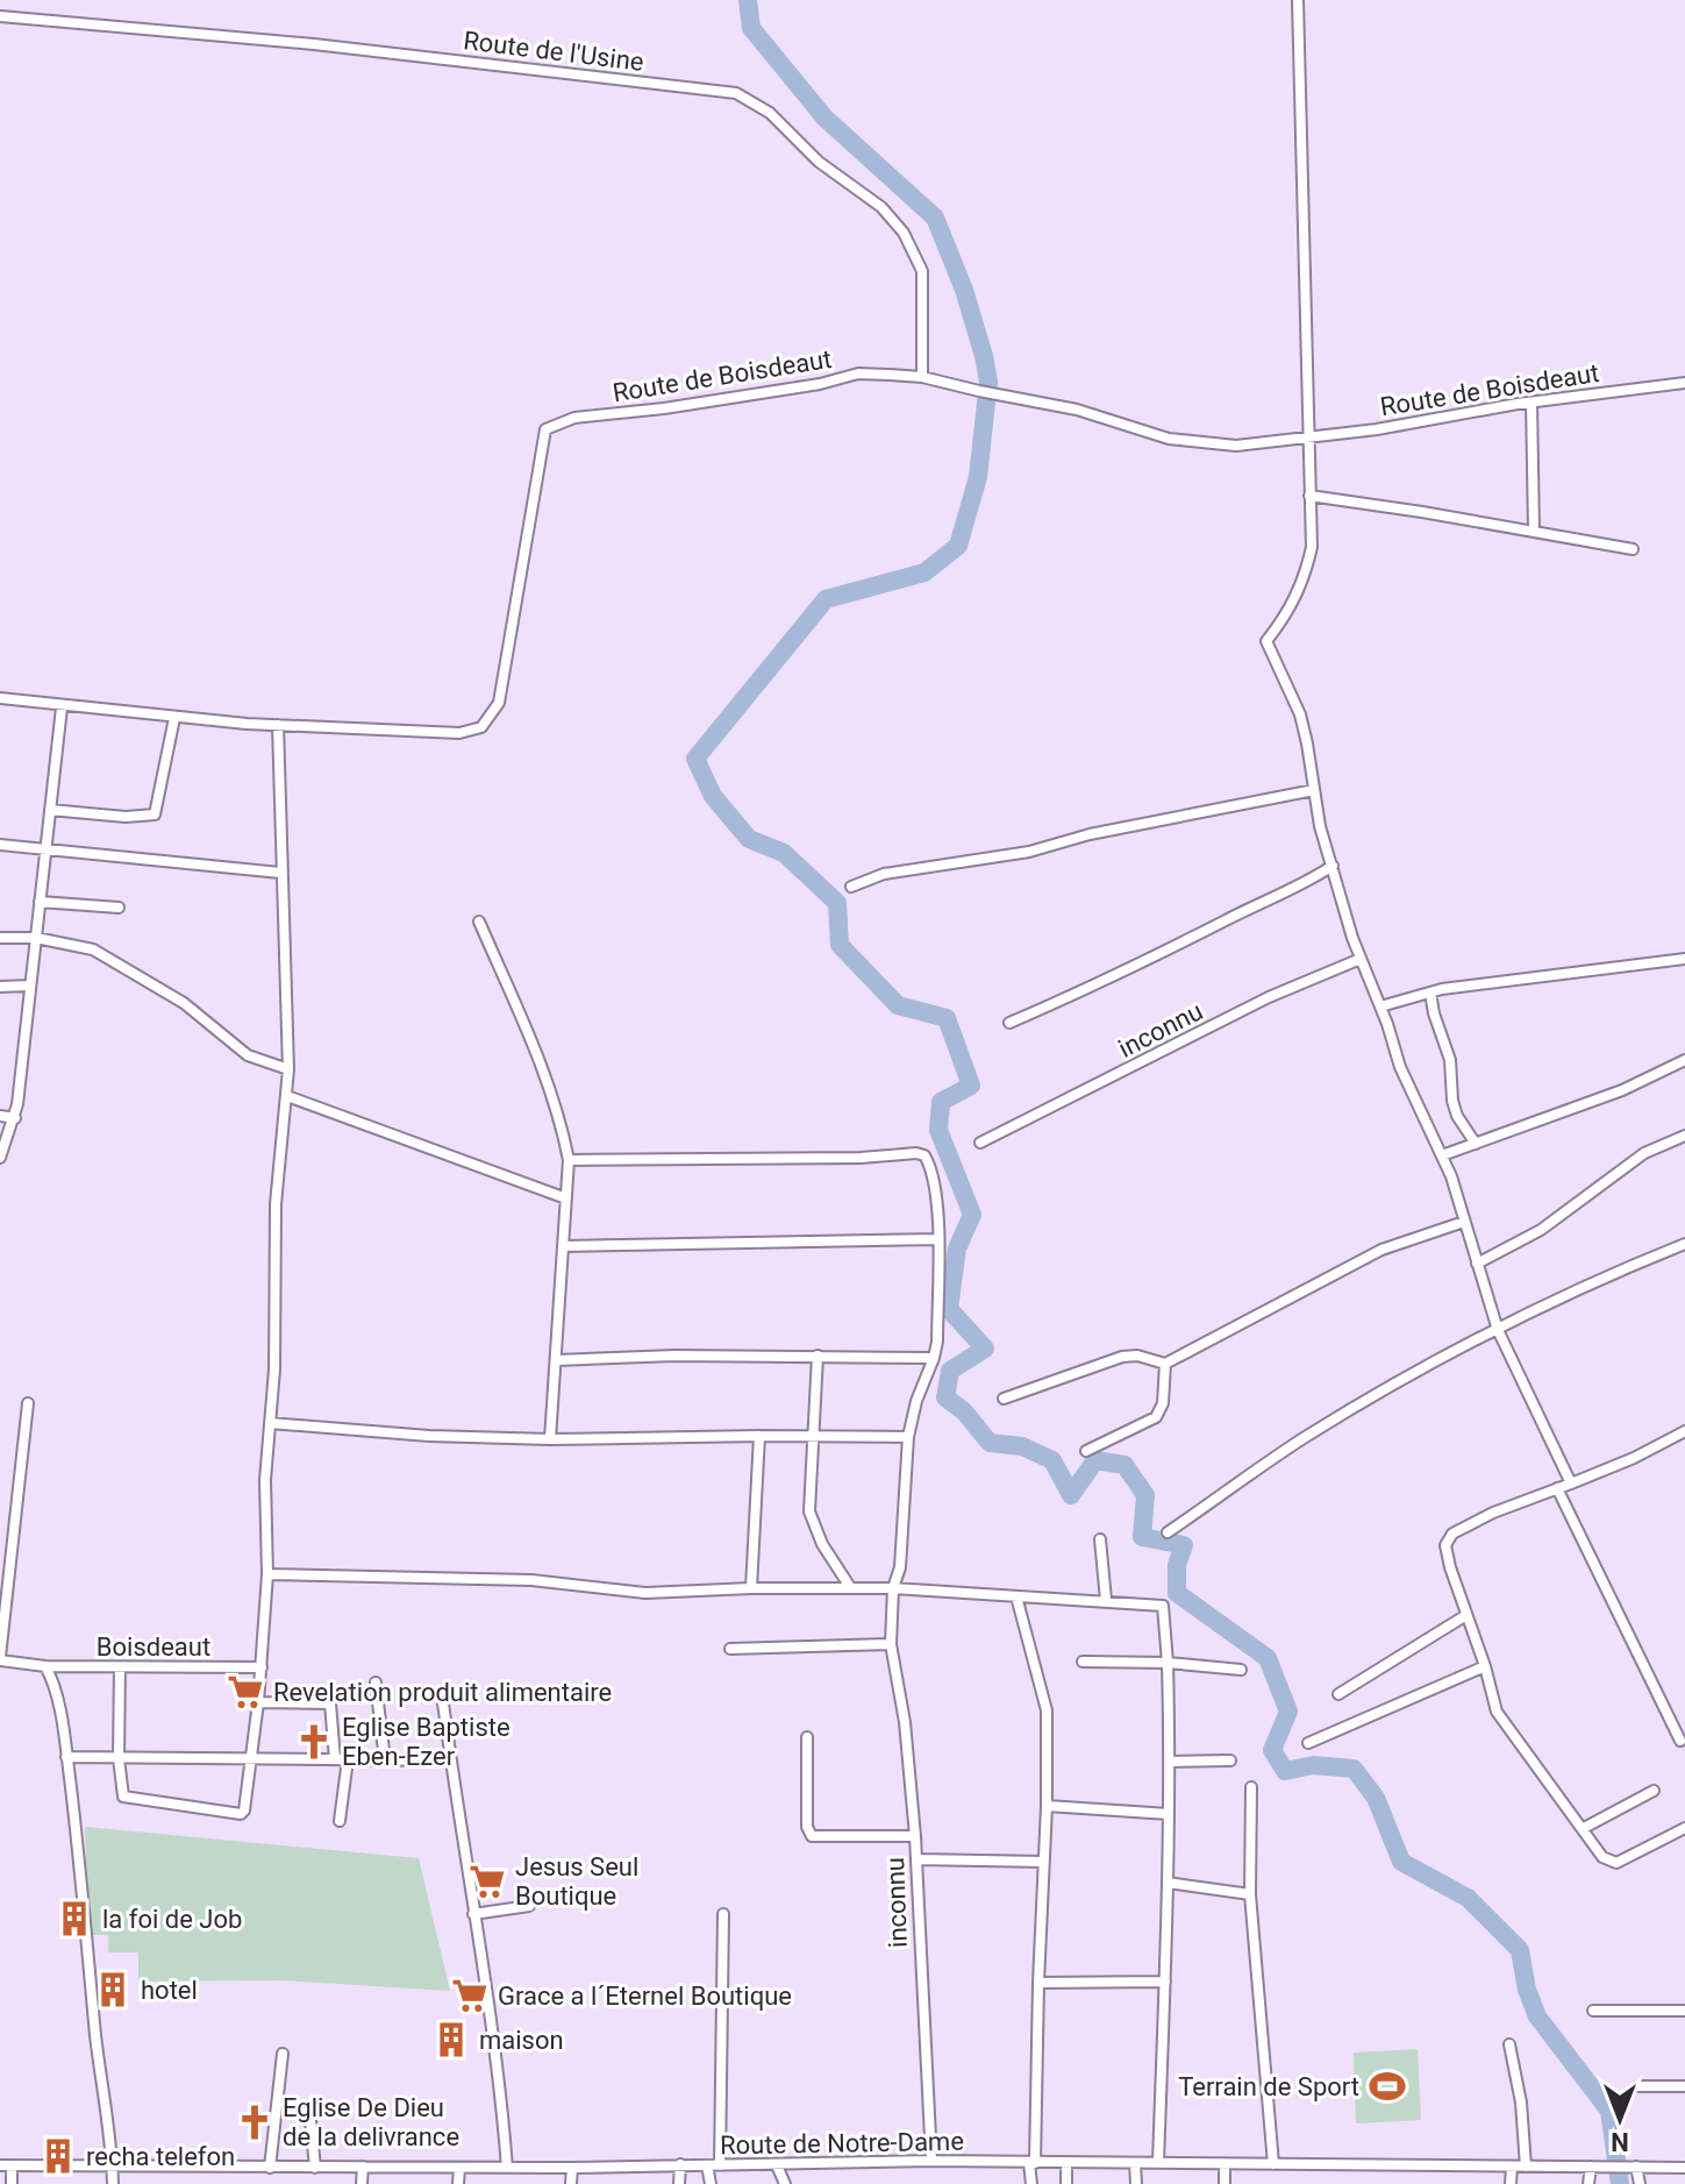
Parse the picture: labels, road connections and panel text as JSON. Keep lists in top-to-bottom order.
{
  "streets": {
    "street": [
      "Route de l'Usine",
      "Route de Boisdeaut",
      "inconnu",
      "Boisdeaut",
      "Route de Notre-Dame"
    ]
  },
  "crossings": [
    ["Route de l'Usine", "Route de Boisdeaut"],
    ["inconnu", "Route de Notre-Dame"]
  ],
  "places": {
    "supermarket": ["Revelation produit alimentaire", "Jesus Seul Boutique", "Grace a l´Eternel Boutique"],
    "church": ["Eglise Baptiste Eben-Ezer", "Eglise De Dieu de la delivrance"],
    "building": [
      "la foi de Job",
      "hotel",
      "maison",
      "recha telefon"
    ],
    "sports": ["Terrain de Sport"]
  },
  "north": "bottom"
}
